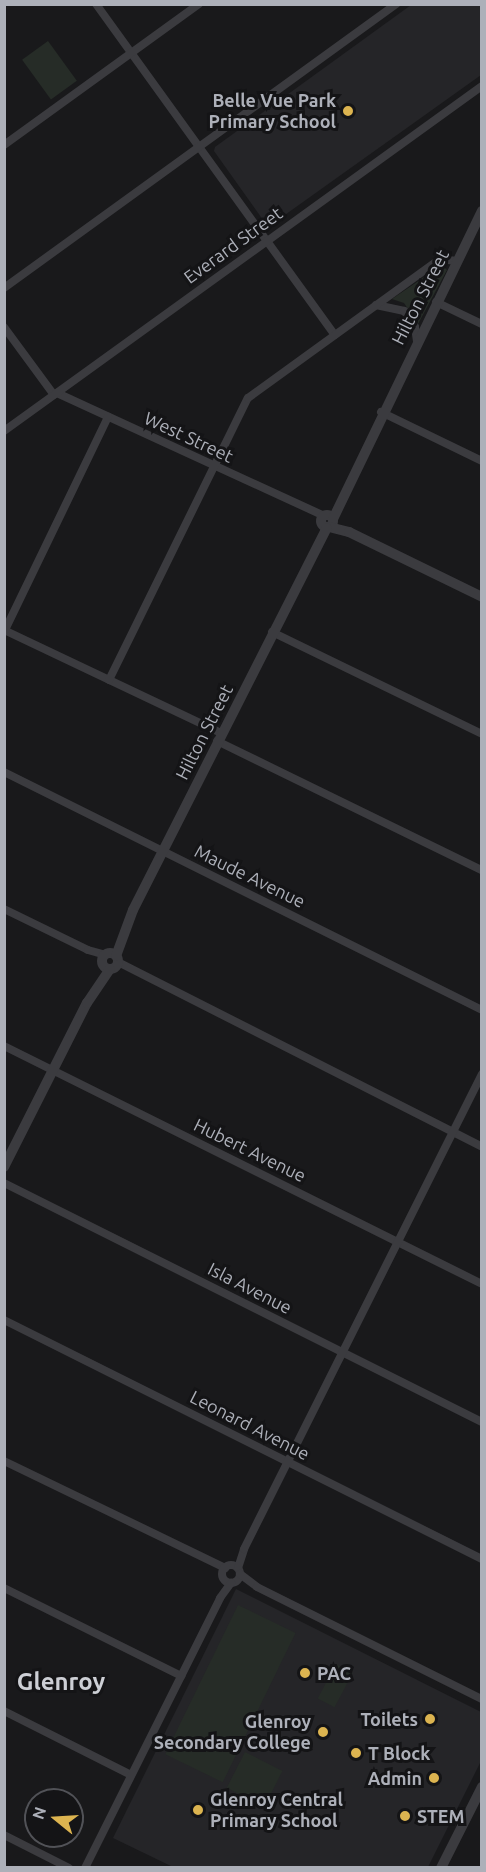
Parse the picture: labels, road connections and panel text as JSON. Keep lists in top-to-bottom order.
{
  "streets": {
    "street": [
      "Everard Street",
      "Hilton Street",
      "West Street",
      "Maude Avenue",
      "Hubert Avenue",
      "Isla Avenue",
      "Leonard Avenue"
    ]
  },
  "crossings": [
    ["Everard Street", "West Street"],
    ["Hilton Street", "West Street"],
    ["Hilton Street", "Maude Avenue"],
    ["Hilton Street", "Hubert Avenue"]
  ],
  "districts": ["Glenroy"],
  "places": [
    "Belle Vue Park Primary School",
    "PAC",
    "Toilets",
    "Glenroy Secondary College",
    "T Block",
    "Admin",
    "Glenroy Central Primary School",
    "STEM"
  ],
  "north": "left"
}
